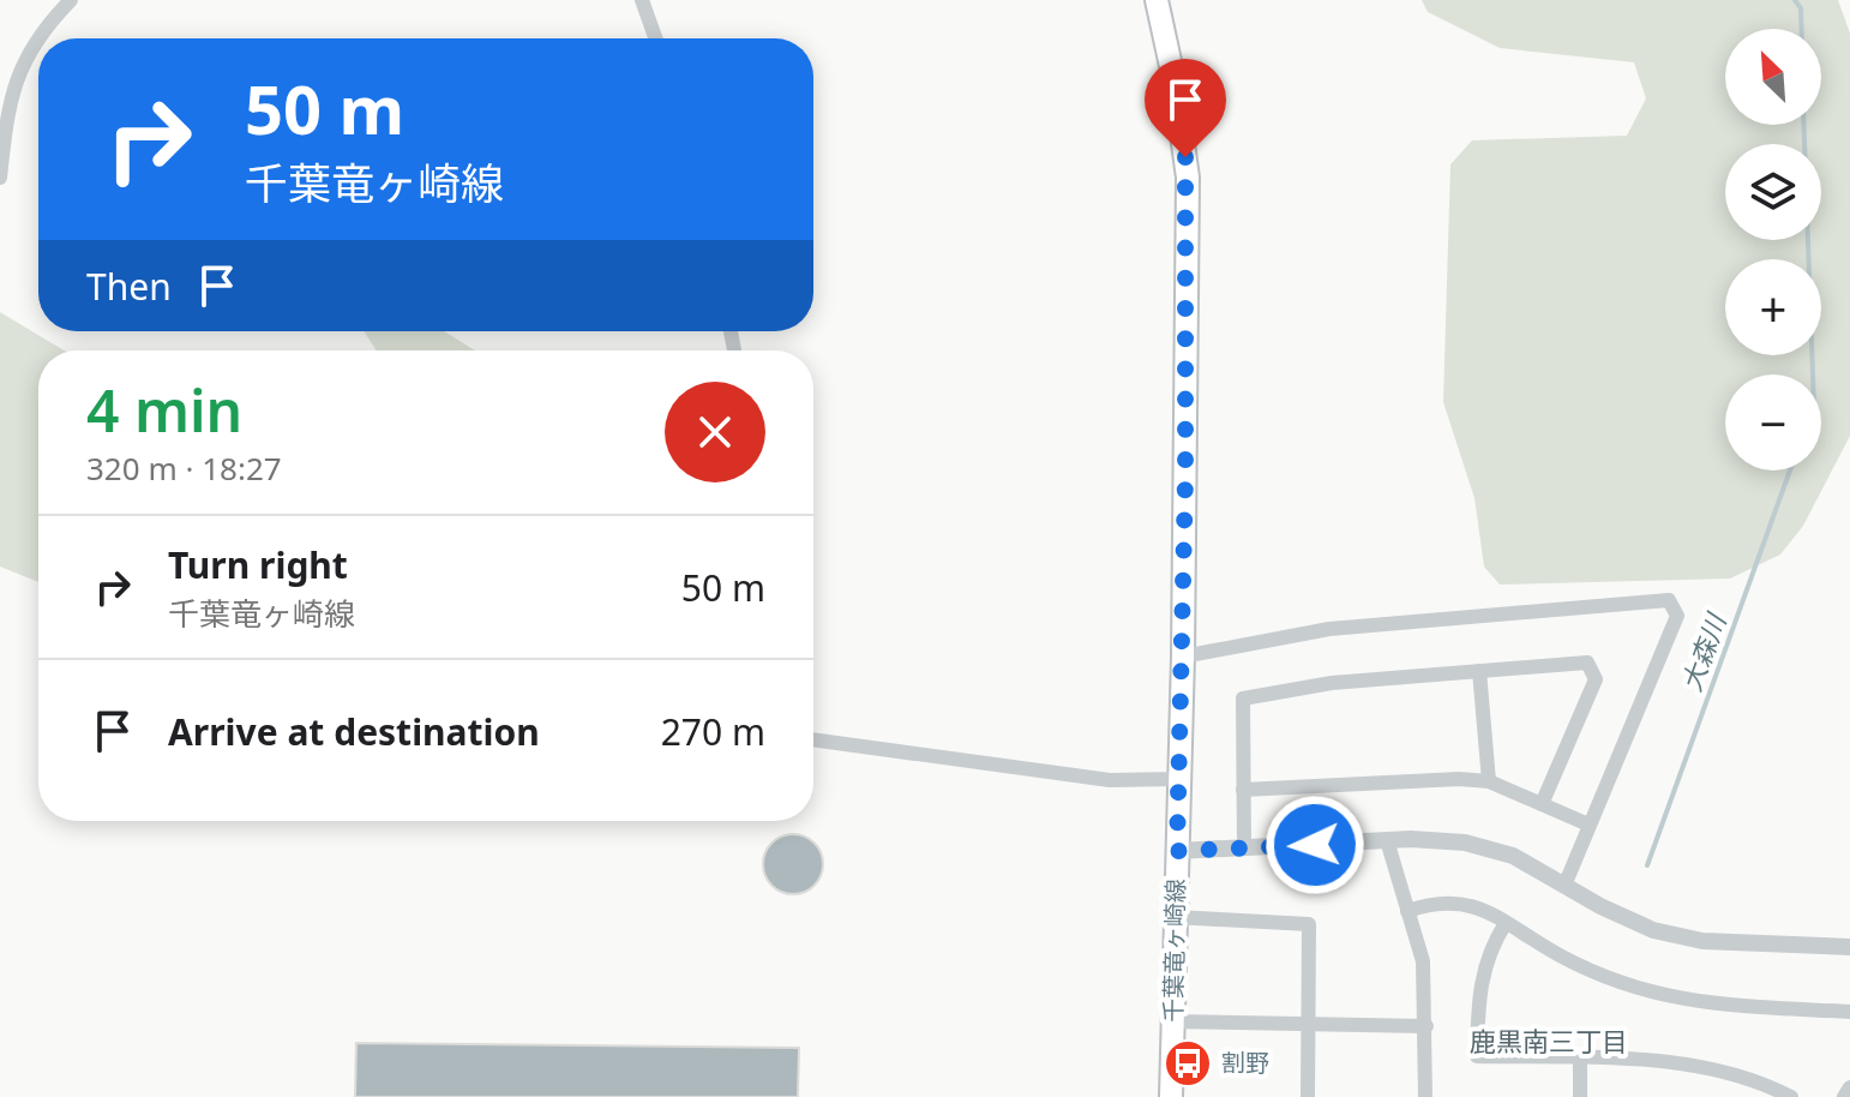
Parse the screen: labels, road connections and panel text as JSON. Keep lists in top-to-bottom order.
{
  "streets": {
    "main road": ["千葉竜ヶ崎線"]
  },
  "districts": ["鹿黒南三丁目"],
  "water": ["大森川"],
  "places": {
    "bus stop": ["割野"]
  },
  "north": "top left",
  "page": {
    "map_buttons": ["+", "−"],
    "turn": ["50 m", "千葉竜ヶ崎線"],
    "then": "Then",
    "heading": ["4 min", "320 m · 18:27"],
    "list": [
      {
        "name": "Turn right",
        "note": "千葉竜ヶ崎線",
        "value": "50 m"
      },
      {
        "name": "Arrive at destination",
        "value": "270 m"
      }
    ]
  }
}
